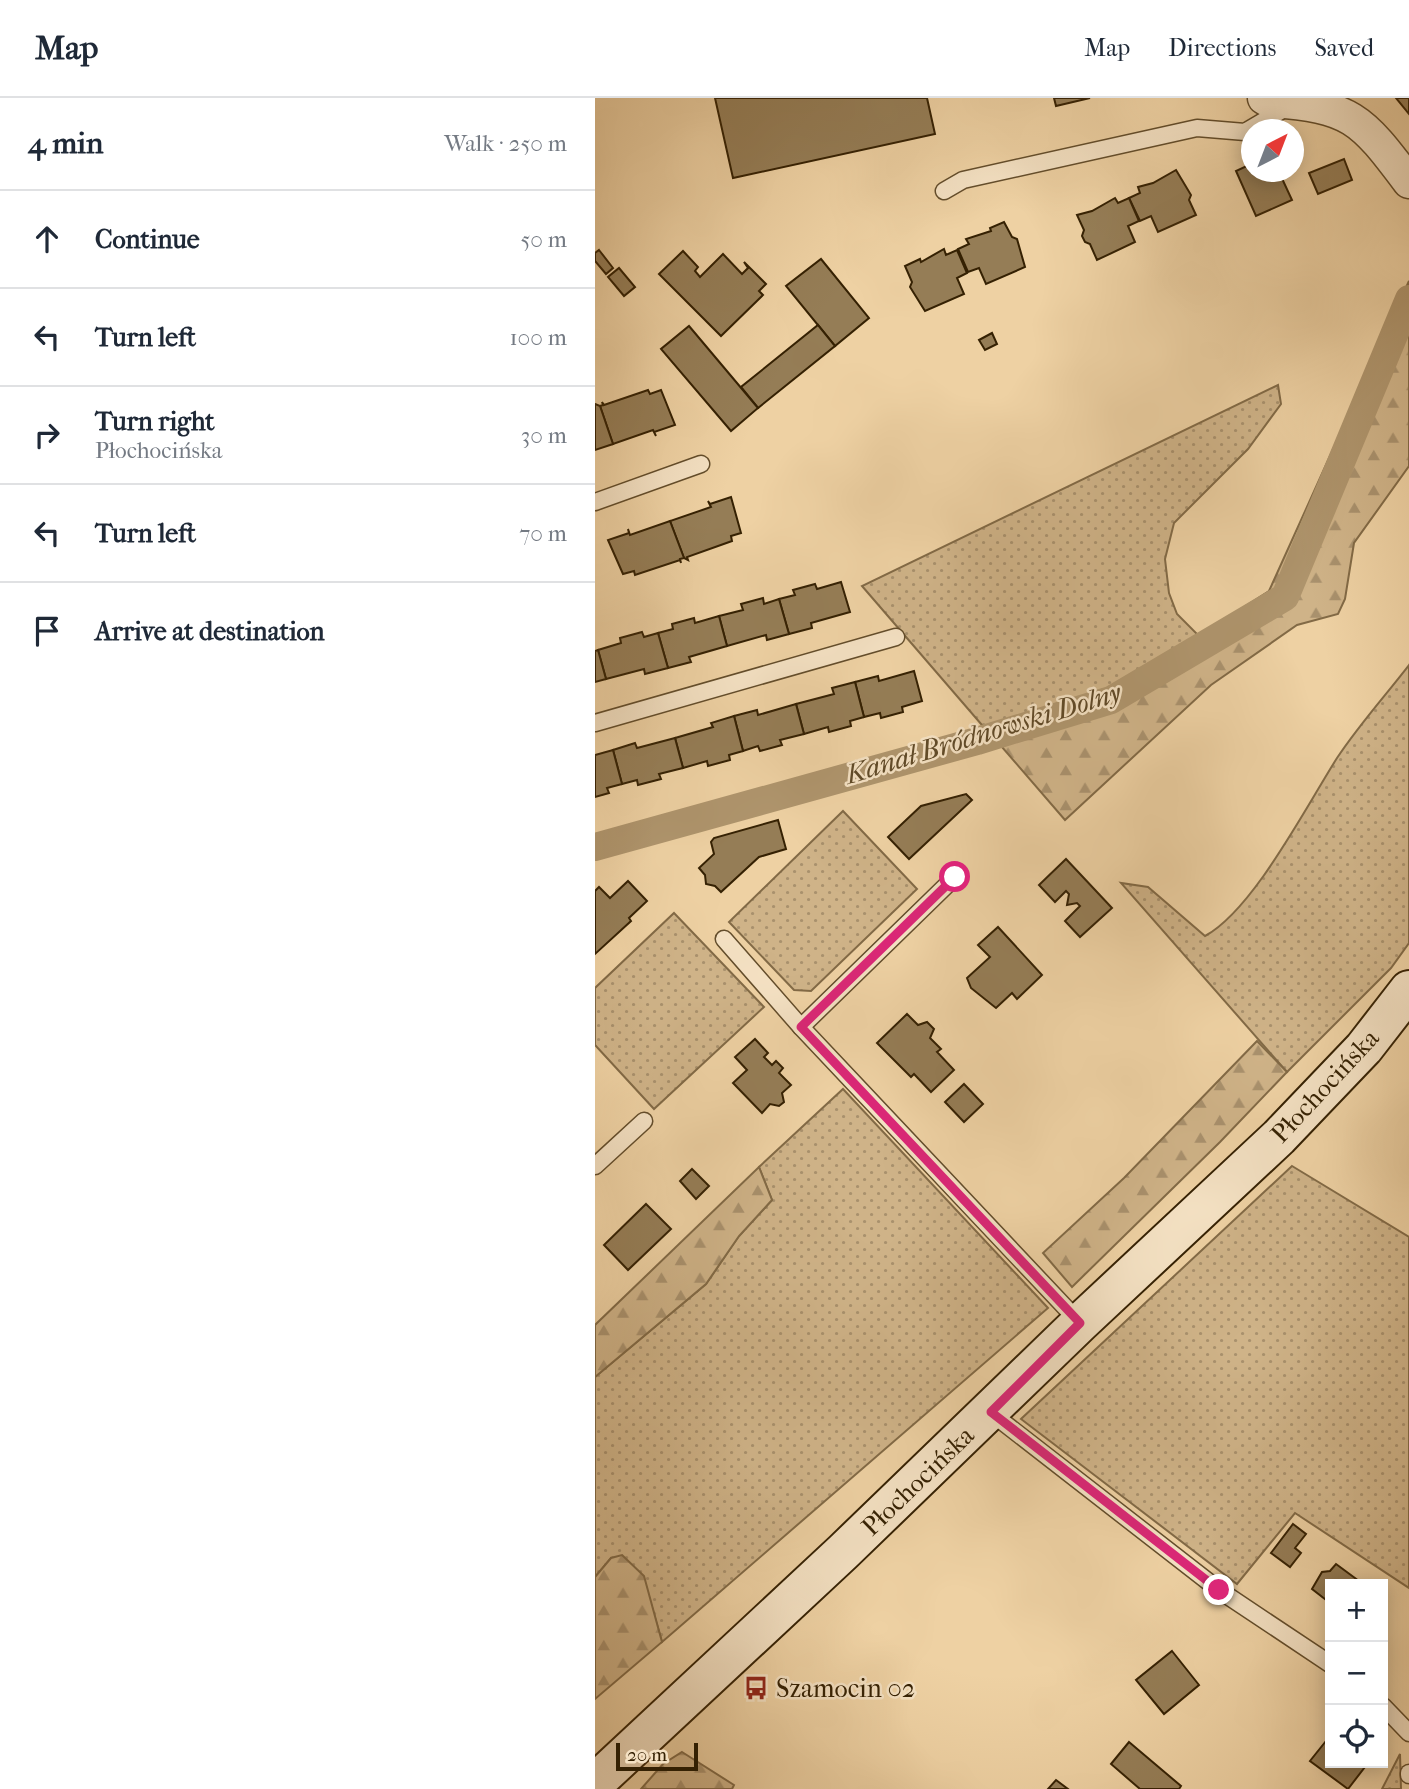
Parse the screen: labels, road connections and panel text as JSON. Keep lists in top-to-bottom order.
{
  "streets": {
    "main road": ["Płochocińska"]
  },
  "water": ["Kanał Bródnowski Dolny"],
  "places": {
    "bus stop": ["Szamocin 02"]
  },
  "scale_bar": "20 m",
  "north": "top right",
  "page": {
    "header": "Map",
    "nav": ["Map", "Directions", "Saved"],
    "heading": ["4 min", "Walk · 250 m"],
    "list": [
      ["Continue", "50 m"],
      ["Turn left", "100 m"],
      ["Turn right", "Płochocińska", "30 m"],
      ["Turn left", "70 m"],
      "Arrive at destination"
    ],
    "map_buttons": ["+", "−"],
    "scale": "20 m"
  }
}
